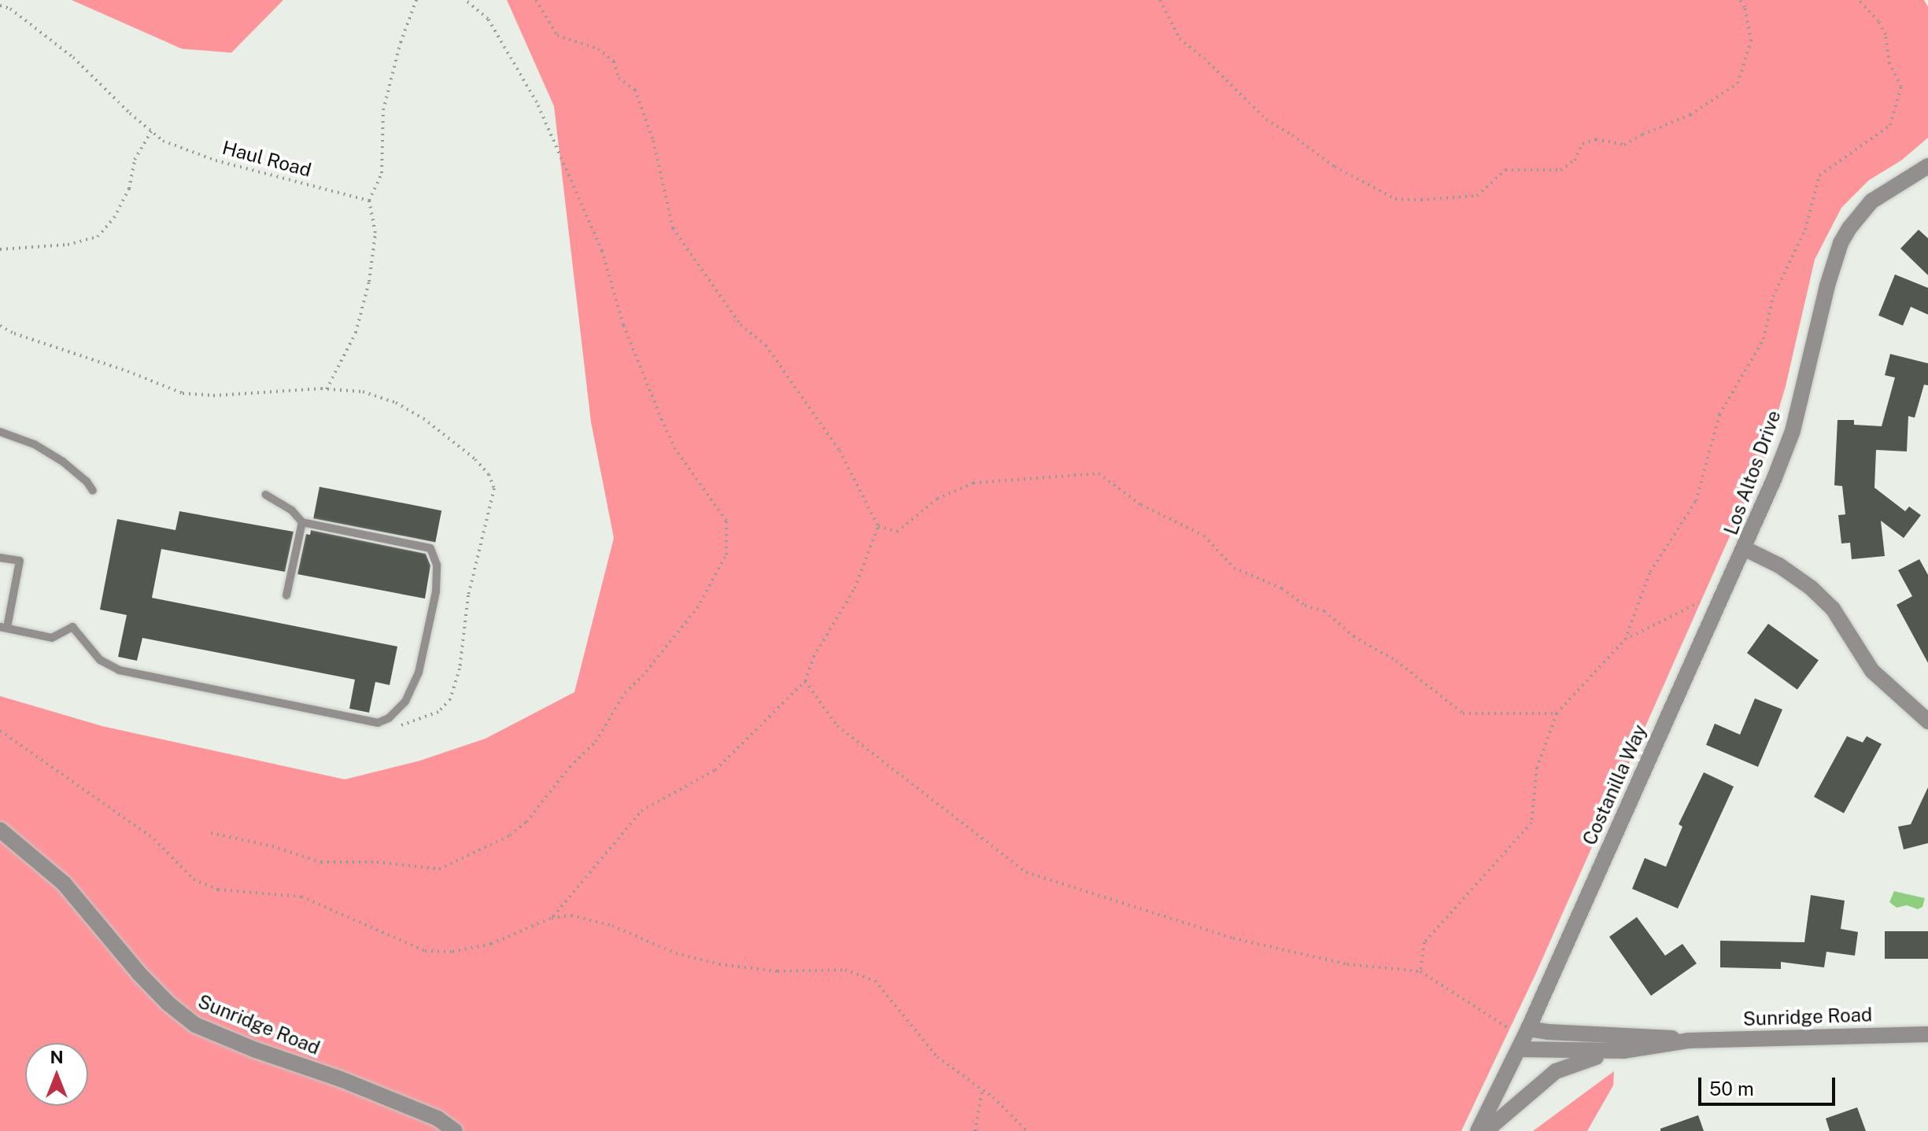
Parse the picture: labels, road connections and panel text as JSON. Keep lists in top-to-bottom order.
{
  "streets": {
    "street": ["Los Altos Drive", "Costanilla Way", "Sunridge Road"],
    "path": ["Haul Road"]
  },
  "crossings": [
    ["Los Altos Drive", "Costanilla Way"],
    ["Costanilla Way", "Sunridge Road"]
  ],
  "scale_bar": "50 m",
  "north": "top"
}
